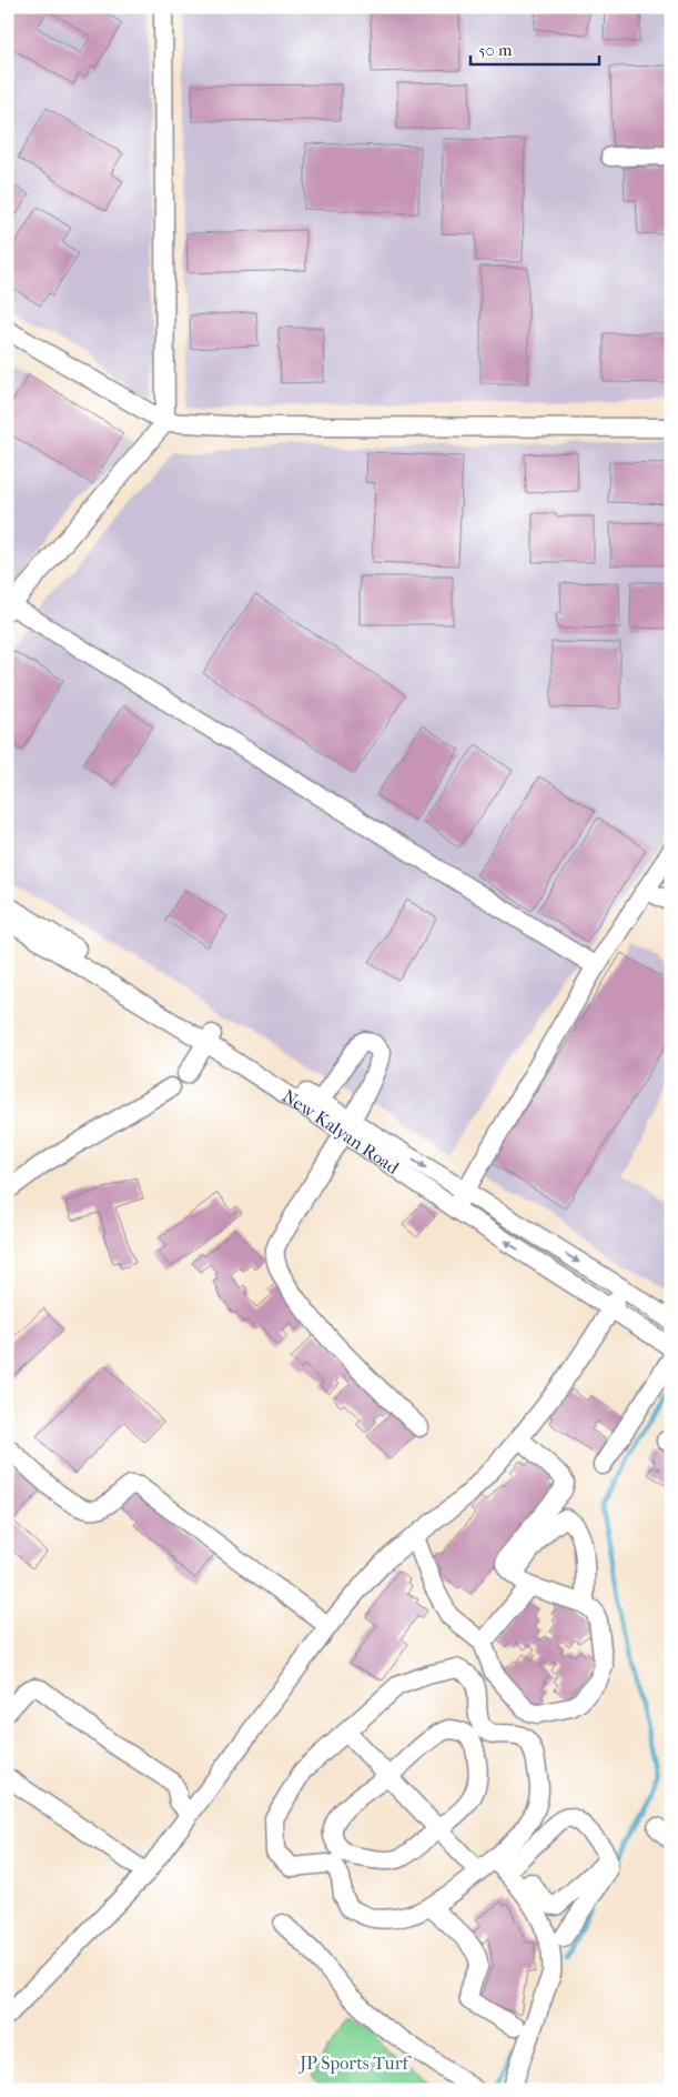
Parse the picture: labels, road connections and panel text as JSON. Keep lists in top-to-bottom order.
{
  "streets": {
    "street": ["New Kalyan Road"]
  },
  "parks": ["JP Sports Turf"],
  "scale_bar": "50 m"
}
